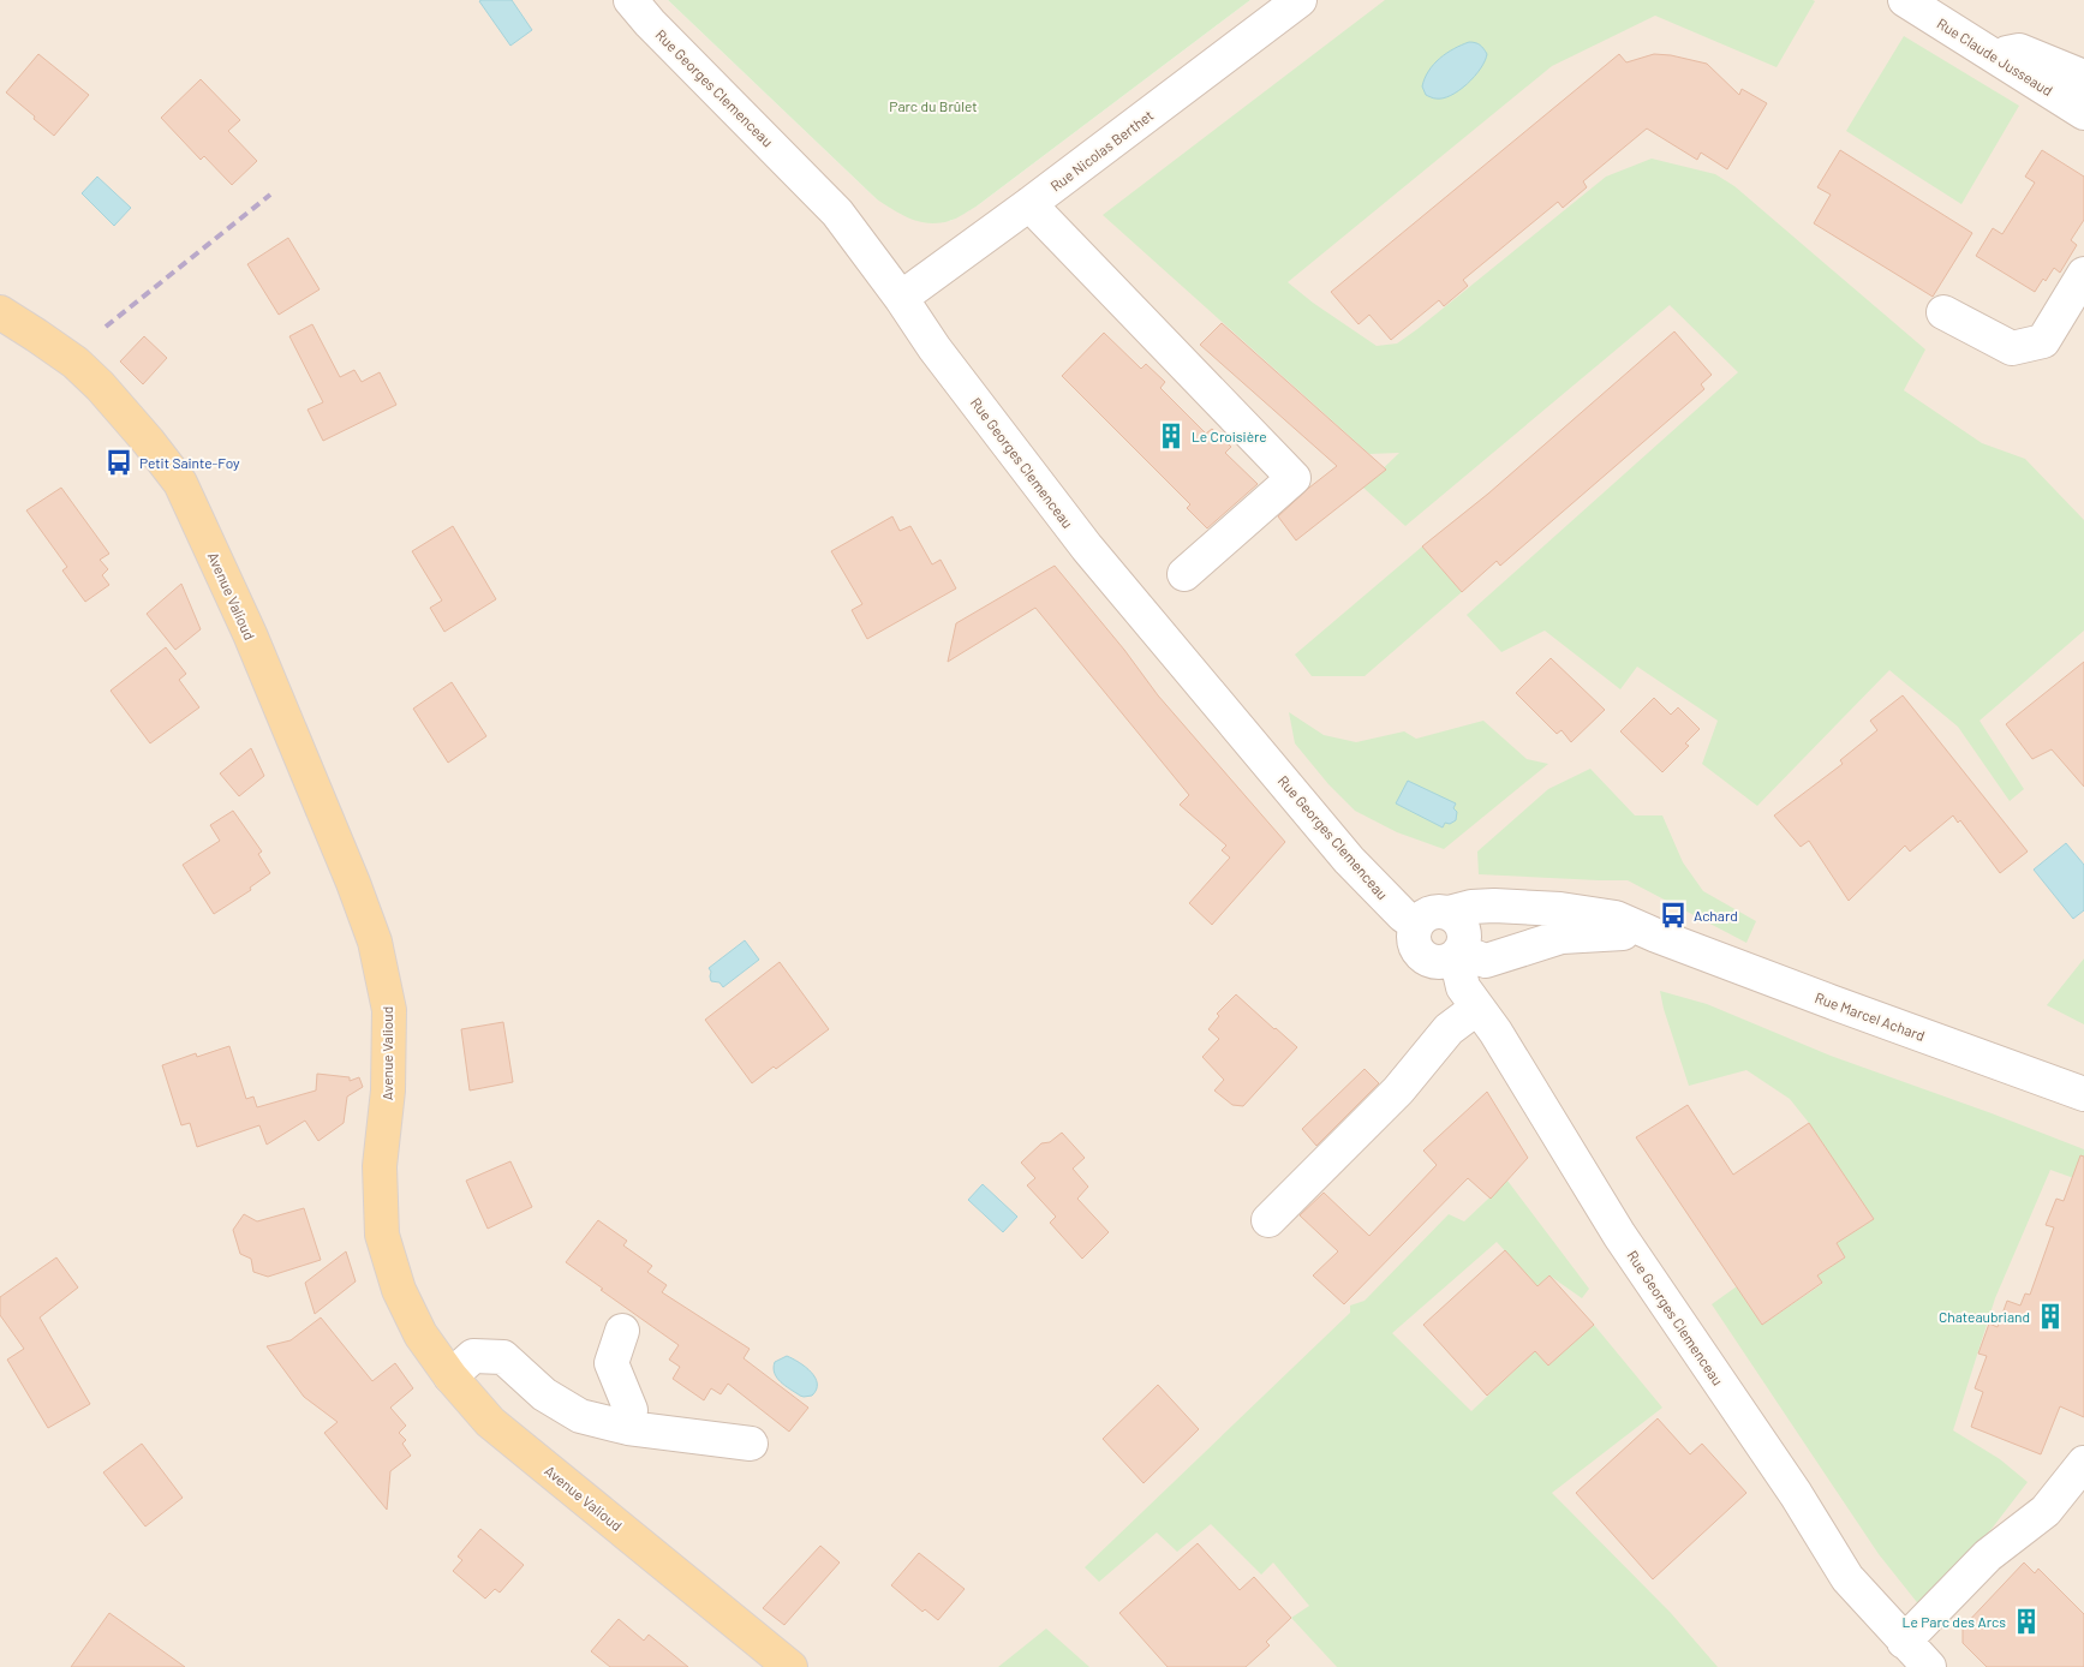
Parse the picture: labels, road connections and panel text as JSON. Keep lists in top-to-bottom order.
{
  "streets": {
    "main road": ["Avenue Valioud"],
    "street": [
      "Rue Claude Jusseaud",
      "Rue Georges Clemenceau",
      "Rue Nicolas Berthet",
      "Rue Marcel Achard"
    ]
  },
  "crossings": [
    ["Rue Georges Clemenceau", "Rue Nicolas Berthet"],
    ["Rue Georges Clemenceau", "Rue Marcel Achard"]
  ],
  "parks": ["Parc du Brûlet"],
  "places": {
    "building": ["Le Croisière", "Chateaubriand", "Le Parc des Arcs"],
    "bus stop": ["Petit Sainte-Foy", "Achard"]
  }
}
